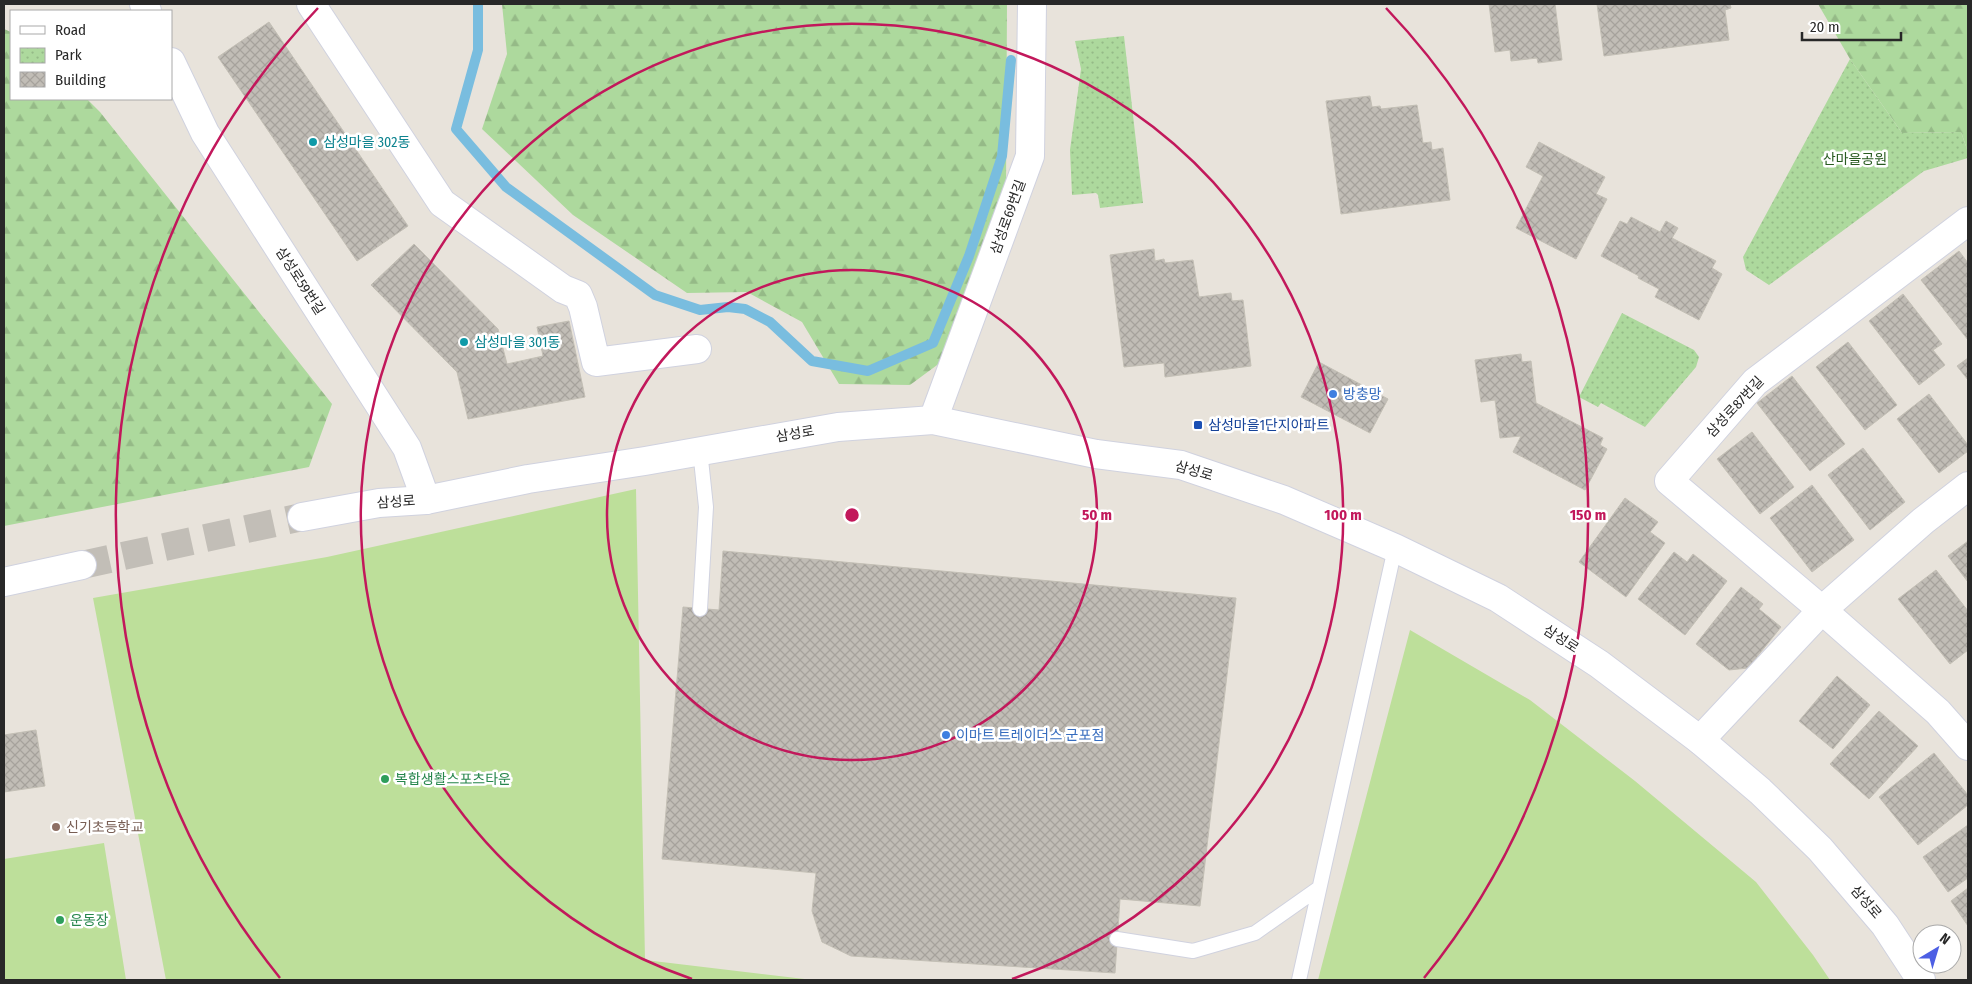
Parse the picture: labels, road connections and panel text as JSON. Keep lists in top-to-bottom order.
{
  "streets": {
    "street": [
      "삼성로69번길",
      "삼성로59번길",
      "삼성로87번길",
      "삼성로"
    ]
  },
  "crossings": [
    ["삼성로69번길", "삼성로"],
    ["삼성로59번길", "삼성로"]
  ],
  "parks": ["산마을공원"],
  "places": {
    "other": [
      "삼성마을 302동",
      "삼성마을 301동",
      "방충망",
      "이마트 트레이더스 군포점",
      "복합생활스포츠타운",
      "신기초등학교",
      "운동장"
    ],
    "transit": ["삼성마을1단지아파트"]
  },
  "legend": ["Road", "Park", "Building"],
  "scale_bar": "20 m",
  "north": "top right",
  "rings": ["50 m", "100 m", "150 m"]
}
